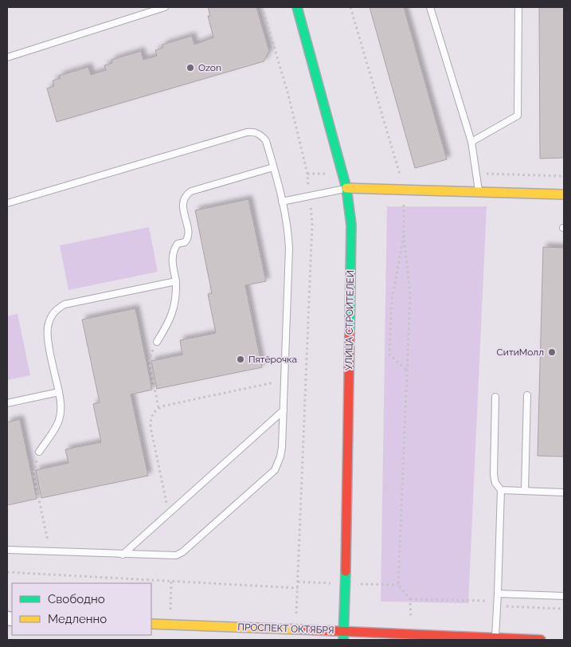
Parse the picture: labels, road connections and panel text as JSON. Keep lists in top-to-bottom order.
{
  "streets": {
    "street": ["УЛИЦА СТРОИТЕЛЕЙ", "ПРОСПЕКТ ОКТЯБРЯ"]
  },
  "crossings": [
    ["УЛИЦА СТРОИТЕЛЕЙ", "ПРОСПЕКТ ОКТЯБРЯ"]
  ],
  "places": ["Ozon", "СитиМолл", "Пятёрочка"],
  "legend": ["Свободно", "Медленно"]
}
